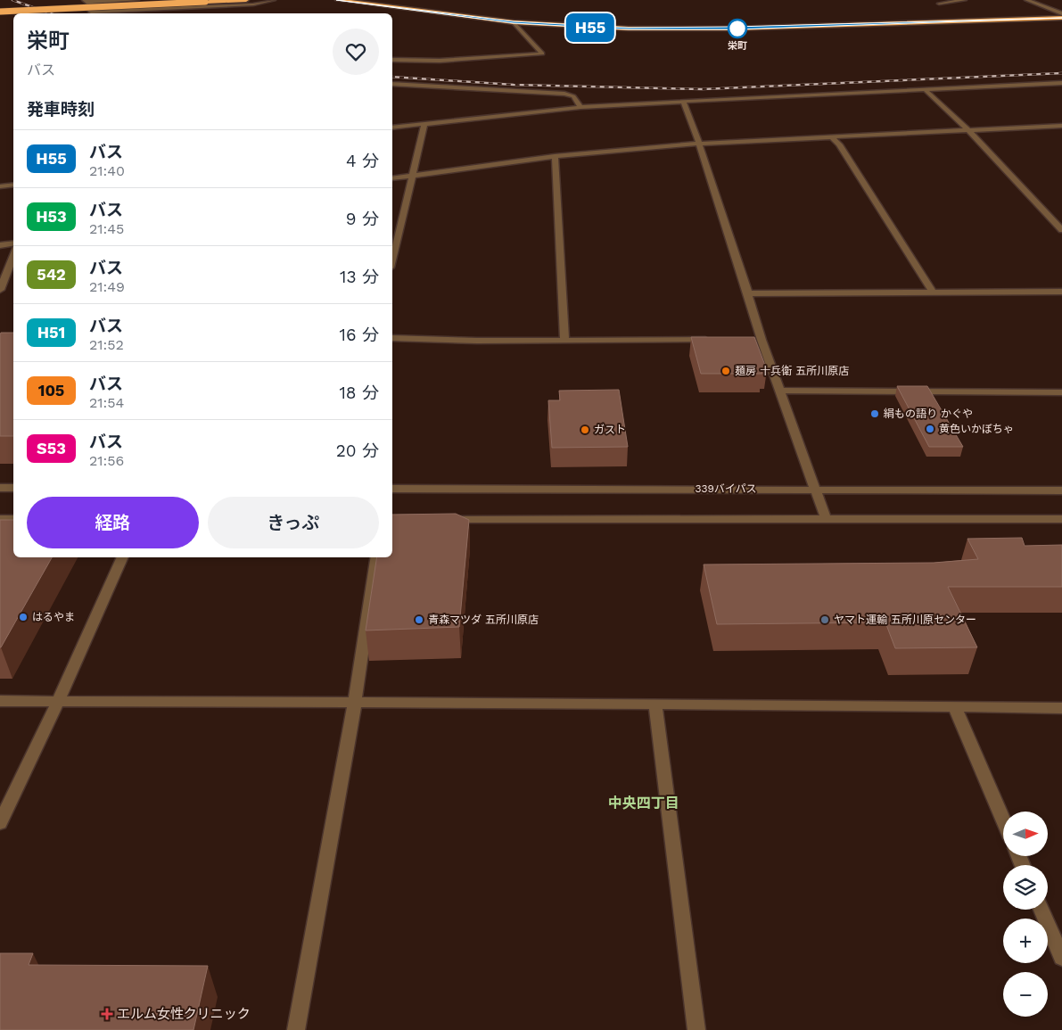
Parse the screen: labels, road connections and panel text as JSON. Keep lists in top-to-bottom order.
{
  "streets": {
    "street": ["339バイパス"]
  },
  "districts": ["中央四丁目"],
  "places": {
    "other": [
      "栄町",
      "麺房 十兵衛 五所川原店",
      "絹もの語り かぐや",
      "黄色いかぼちゃ",
      "ガスト",
      "はるやま",
      "青森マツダ 五所川原店",
      "ヤマト運輸 五所川原センター"
    ],
    "health": ["エルム女性クリニック"]
  },
  "lines": ["bus line H55"],
  "north": "right",
  "page": {
    "on_map": "H55",
    "heading": [
      ["栄町", "バス"],
      "発車時刻"
    ],
    "list": [
      {
        "mark": "H55",
        "name": "バス",
        "note": "21:40",
        "value": "4 分"
      },
      {
        "mark": "H53",
        "name": "バス",
        "note": "21:45",
        "value": "9 分"
      },
      {
        "mark": "542",
        "name": "バス",
        "note": "21:49",
        "value": "13 分"
      },
      {
        "mark": "H51",
        "name": "バス",
        "note": "21:52",
        "value": "16 分"
      },
      {
        "mark": "105",
        "name": "バス",
        "note": "21:54",
        "value": "18 分"
      },
      {
        "mark": "S53",
        "name": "バス",
        "note": "21:56",
        "value": "20 分"
      }
    ],
    "buttons": ["経路", "きっぷ"],
    "map_buttons": ["+", "−"]
  }
}
